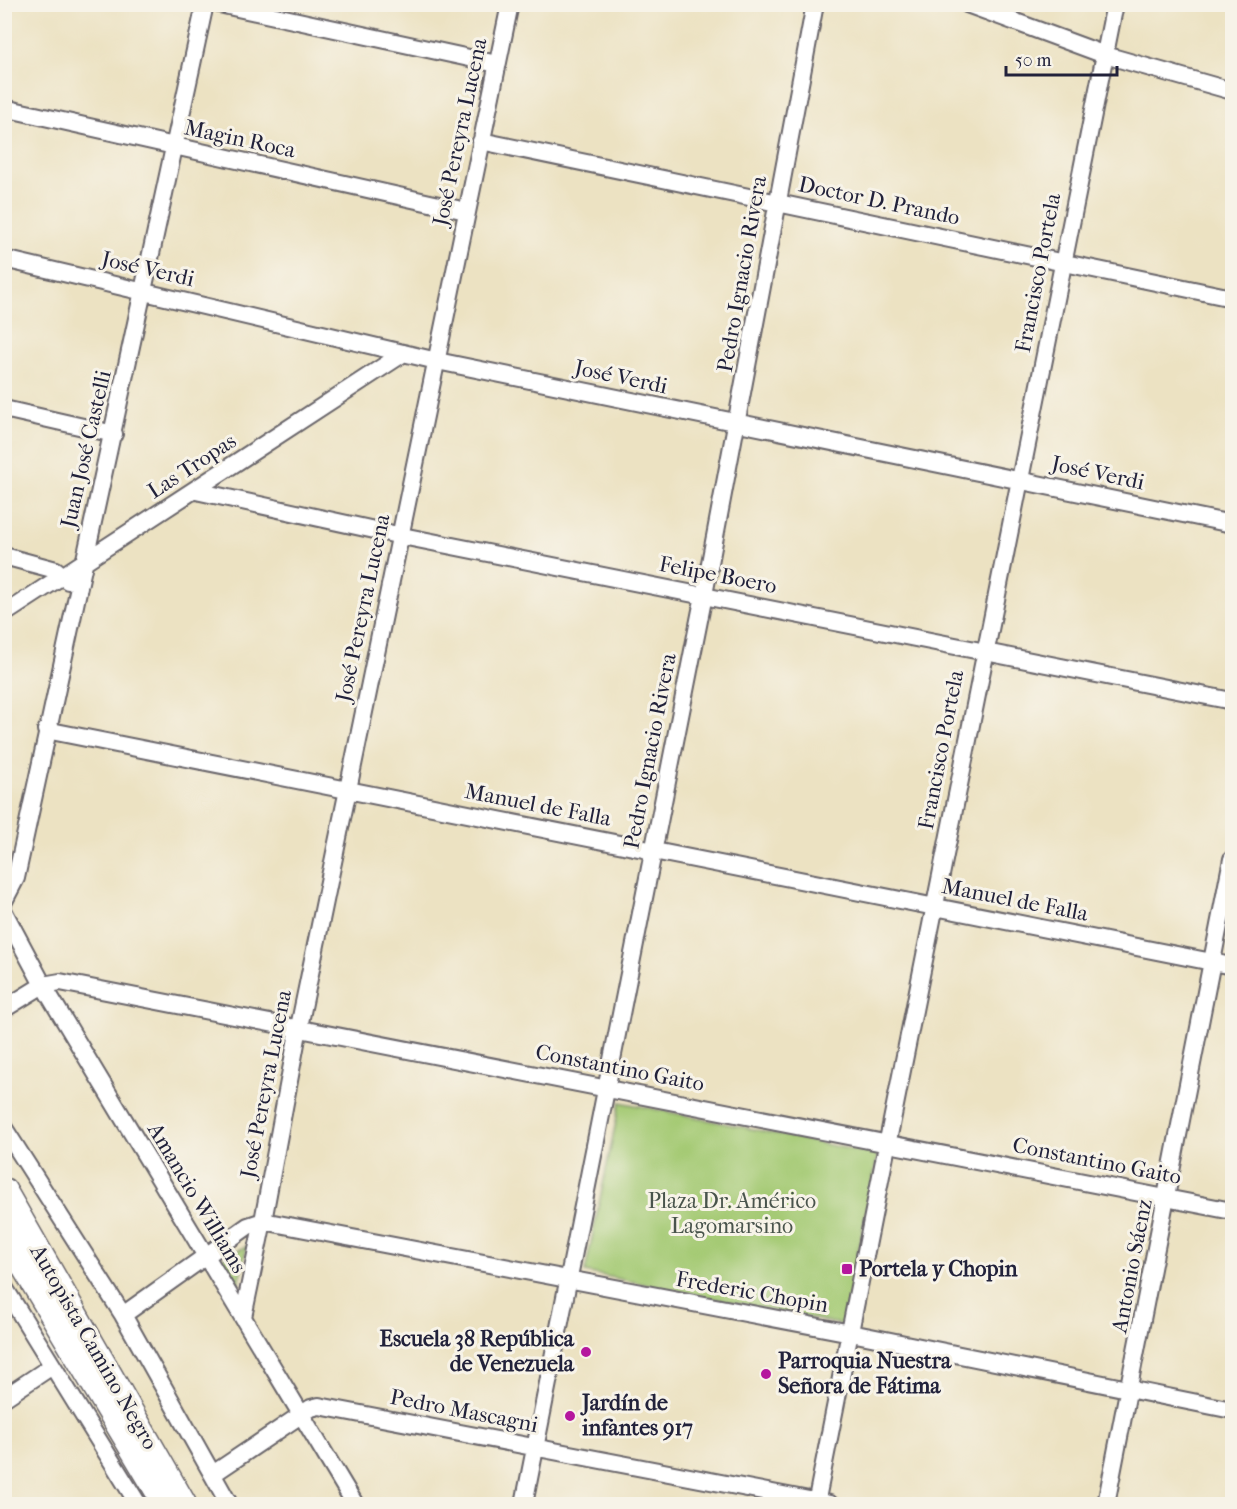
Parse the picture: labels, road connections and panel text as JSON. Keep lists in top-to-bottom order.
{
  "streets": {
    "highway": ["Autopista Camino Negro"],
    "street": [
      "José Pereyra Lucena",
      "Magin Roca",
      "Doctor D. Prando",
      "José Verdi",
      "Francisco Portela",
      "Pedro Ignacio Rivera",
      "Juan José Castelli",
      "Las Tropas",
      "Felipe Boero",
      "Manuel de Falla",
      "Constantino Gaito",
      "Amancio Williams",
      "Antonio Sáenz",
      "Frederic Chopin",
      "Pedro Mascagni"
    ]
  },
  "crossings": [
    ["José Pereyra Lucena", "Magin Roca"],
    ["José Pereyra Lucena", "Doctor D. Prando"],
    ["José Pereyra Lucena", "José Verdi"],
    ["José Pereyra Lucena", "Felipe Boero"],
    ["José Pereyra Lucena", "Manuel de Falla"],
    ["José Pereyra Lucena", "Constantino Gaito"],
    ["José Pereyra Lucena", "Amancio Williams"],
    ["José Pereyra Lucena", "Frederic Chopin"],
    ["Magin Roca", "Juan José Castelli"],
    ["Doctor D. Prando", "Francisco Portela"],
    ["Doctor D. Prando", "Pedro Ignacio Rivera"],
    ["José Verdi", "Francisco Portela"],
    ["José Verdi", "Pedro Ignacio Rivera"],
    ["José Verdi", "Juan José Castelli"],
    ["José Verdi", "Las Tropas"],
    ["Francisco Portela", "Felipe Boero"],
    ["Francisco Portela", "Manuel de Falla"],
    ["Francisco Portela", "Constantino Gaito"],
    ["Francisco Portela", "Frederic Chopin"],
    ["Francisco Portela", "Pedro Mascagni"],
    ["Pedro Ignacio Rivera", "Felipe Boero"],
    ["Pedro Ignacio Rivera", "Manuel de Falla"],
    ["Pedro Ignacio Rivera", "Constantino Gaito"],
    ["Pedro Ignacio Rivera", "Frederic Chopin"],
    ["Pedro Ignacio Rivera", "Pedro Mascagni"],
    ["Juan José Castelli", "Las Tropas"],
    ["Juan José Castelli", "Manuel de Falla"],
    ["Las Tropas", "Felipe Boero"],
    ["Manuel de Falla", "Antonio Sáenz"],
    ["Constantino Gaito", "Amancio Williams"],
    ["Constantino Gaito", "Antonio Sáenz"],
    ["Amancio Williams", "Pedro Mascagni"],
    ["Antonio Sáenz", "Frederic Chopin"]
  ],
  "parks": ["Plaza Dr. Américo Lagomarsino"],
  "places": {
    "transit": ["Portela y Chopin"],
    "other": ["Escuela 38 República de Venezuela", "Parroquia Nuestra Señora de Fátima", "Jardín de infantes 917"]
  },
  "scale_bar": "50 m"
}
